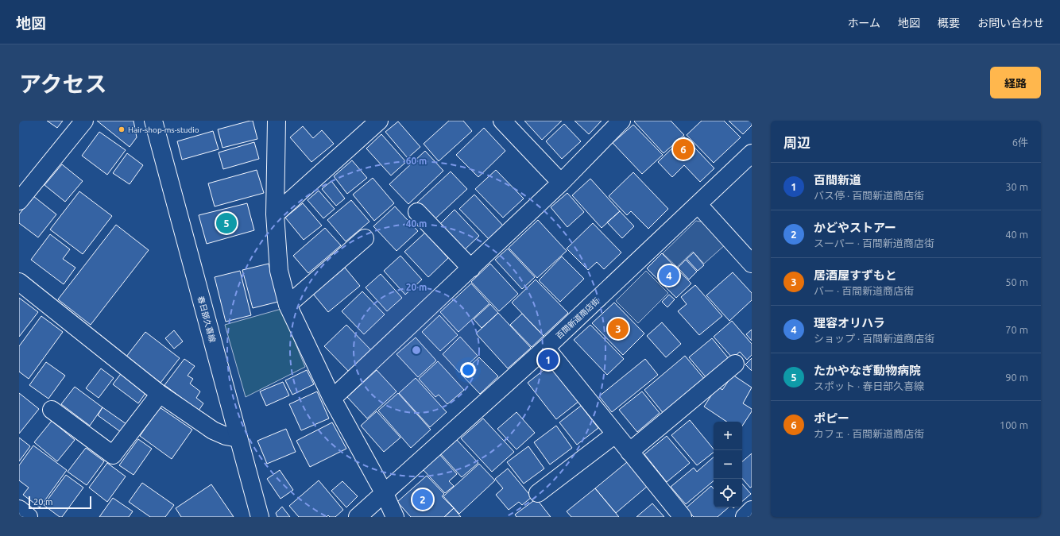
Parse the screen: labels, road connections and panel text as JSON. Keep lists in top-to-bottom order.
{
  "streets": {
    "street": ["百間新道商店街", "春日部久喜線"]
  },
  "places": ["Hair-shop-ms-studio"],
  "scale_bar": "20 m",
  "page": {
    "header": "地図",
    "nav": [
      "ホーム",
      "地図",
      "概要",
      "お問い合わせ"
    ],
    "title": "アクセス",
    "buttons": "経路",
    "heading": ["周辺", "6件"],
    "pins": [
      "6",
      "5",
      "4",
      "3",
      "1",
      "2"
    ],
    "list": [
      {
        "mark": "1",
        "name": "百間新道",
        "note": "バス停 · 百間新道商店街",
        "value": "30 m"
      },
      {
        "mark": "2",
        "name": "かどやストアー",
        "note": "スーパー · 百間新道商店街",
        "value": "40 m"
      },
      {
        "mark": "3",
        "name": "居酒屋すずもと",
        "note": "バー · 百間新道商店街",
        "value": "50 m"
      },
      {
        "mark": "4",
        "name": "理容オリハラ",
        "note": "ショップ · 百間新道商店街",
        "value": "70 m"
      },
      {
        "mark": "5",
        "name": "たかやなぎ動物病院",
        "note": "スポット · 春日部久喜線",
        "value": "90 m"
      },
      {
        "mark": "6",
        "name": "ポピー",
        "note": "カフェ · 百間新道商店街",
        "value": "100 m"
      }
    ],
    "map_buttons": ["+", "−"],
    "scale": "20 m"
  },
  "rings": ["60 m", "40 m", "20 m"]
}
